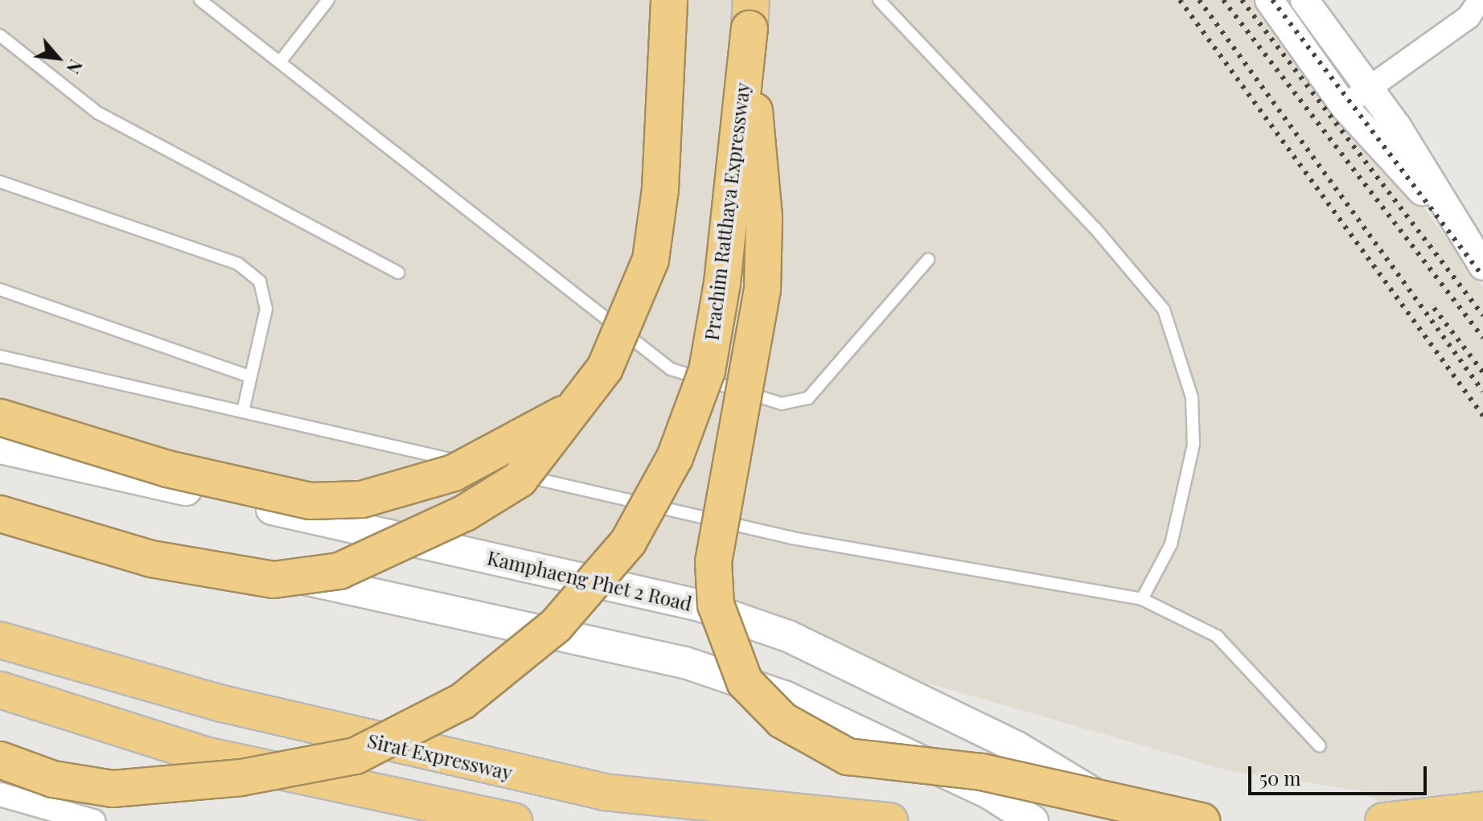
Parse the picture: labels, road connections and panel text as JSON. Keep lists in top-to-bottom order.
{
  "streets": {
    "highway": ["Prachim Ratthaya Expressway", "Sirat Expressway"],
    "main road": ["Kamphaeng Phet 2 Road"]
  },
  "scale_bar": "50 m",
  "north": "bottom right"
}
